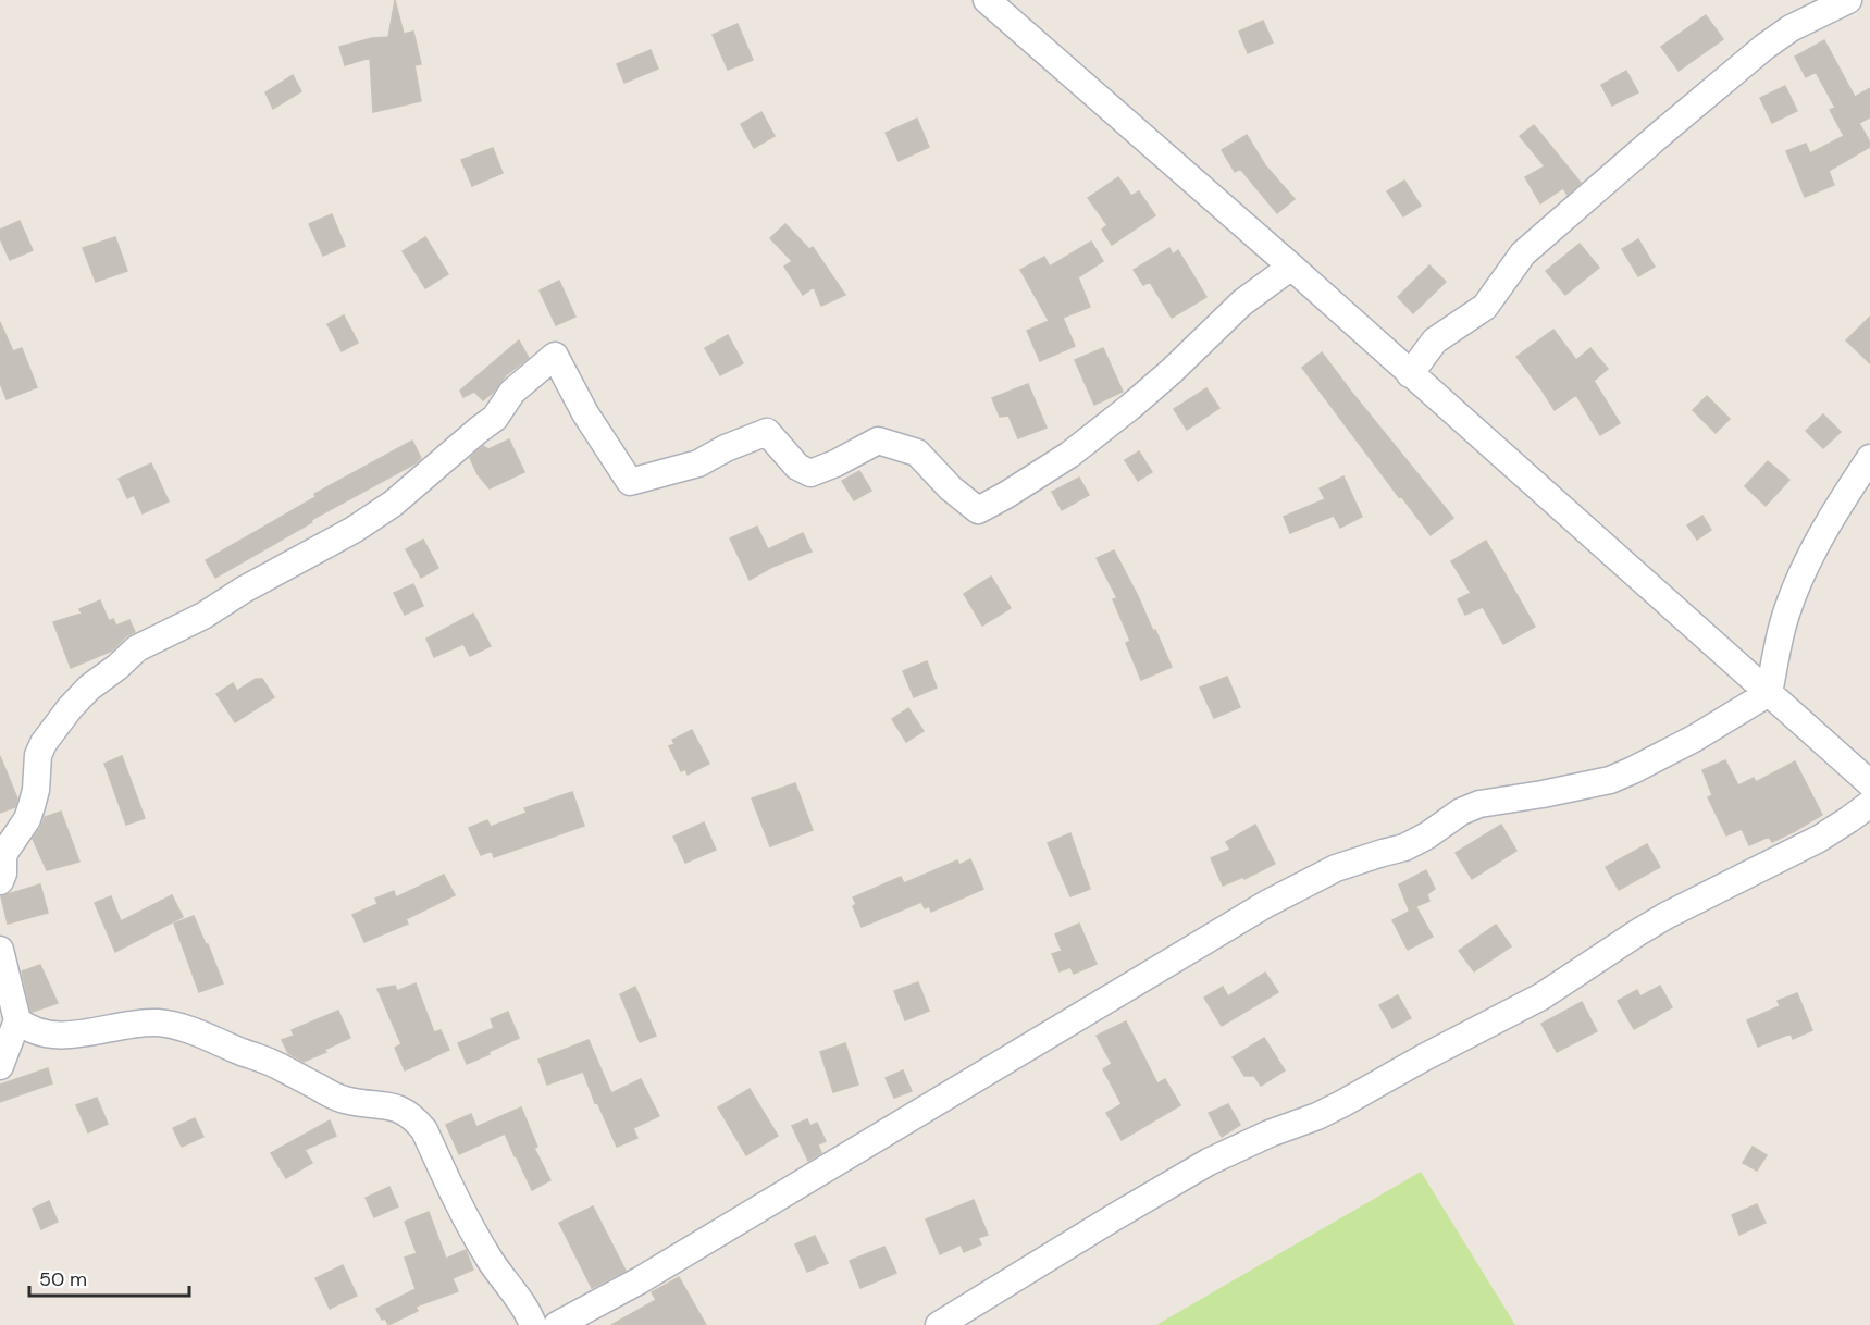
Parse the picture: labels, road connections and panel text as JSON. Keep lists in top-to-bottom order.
{
  "scale_bar": "50 m"
}
